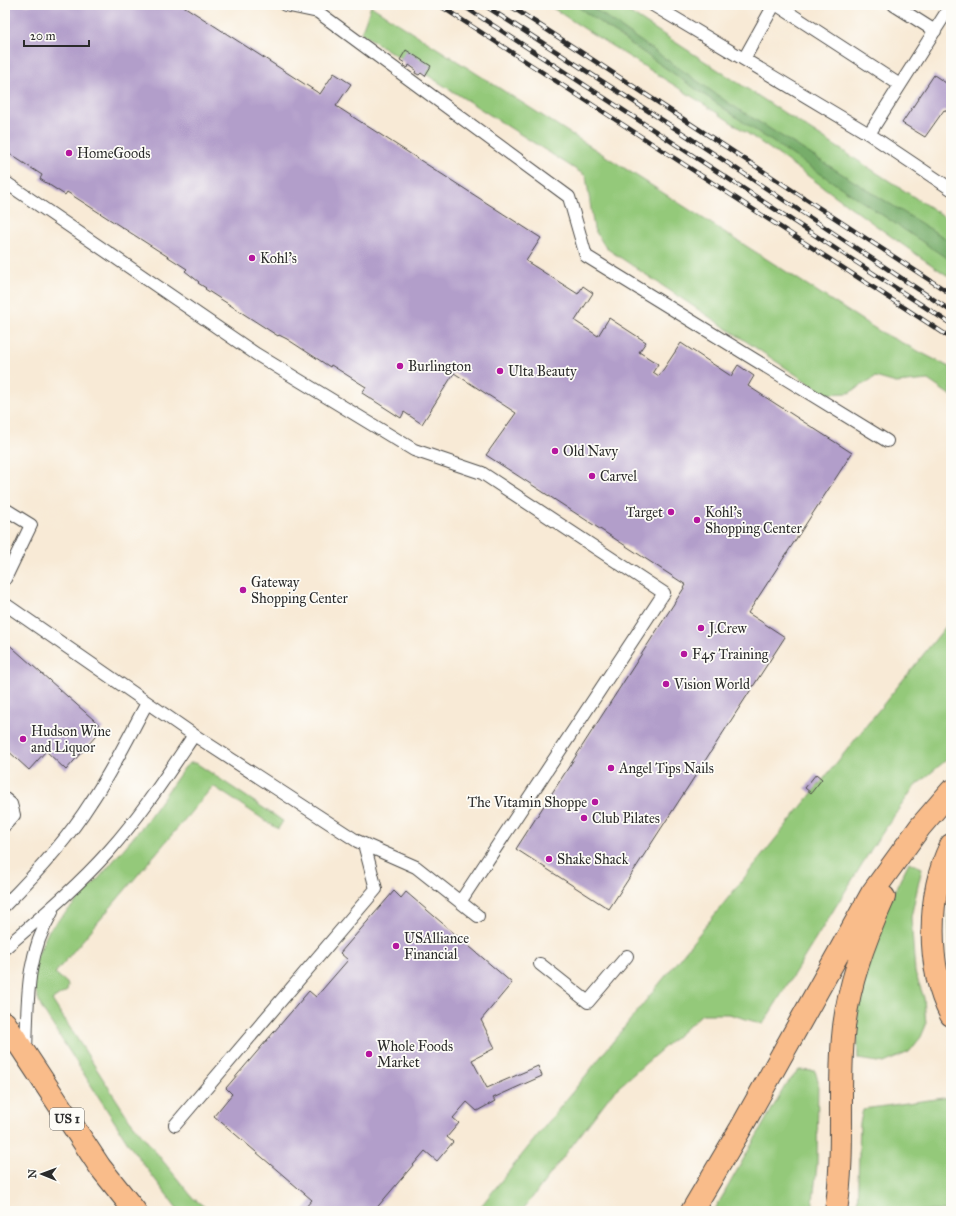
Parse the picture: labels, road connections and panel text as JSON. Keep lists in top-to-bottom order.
{
  "streets": {
    "main road": ["US 1"]
  },
  "places": [
    "HomeGoods",
    "Kohl's",
    "Burlington",
    "Ulta Beauty",
    "Old Navy",
    "Carvel",
    "Target",
    "Kohl's Shopping Center",
    "Gateway Shopping Center",
    "J.Crew",
    "F45 Training",
    "Vision World",
    "Hudson Wine and Liquor",
    "Angel Tips Nails",
    "The Vitamin Shoppe",
    "Club Pilates",
    "Shake Shack",
    "USAlliance Financial",
    "Whole Foods Market"
  ],
  "scale_bar": "20 m",
  "north": "left"
}
